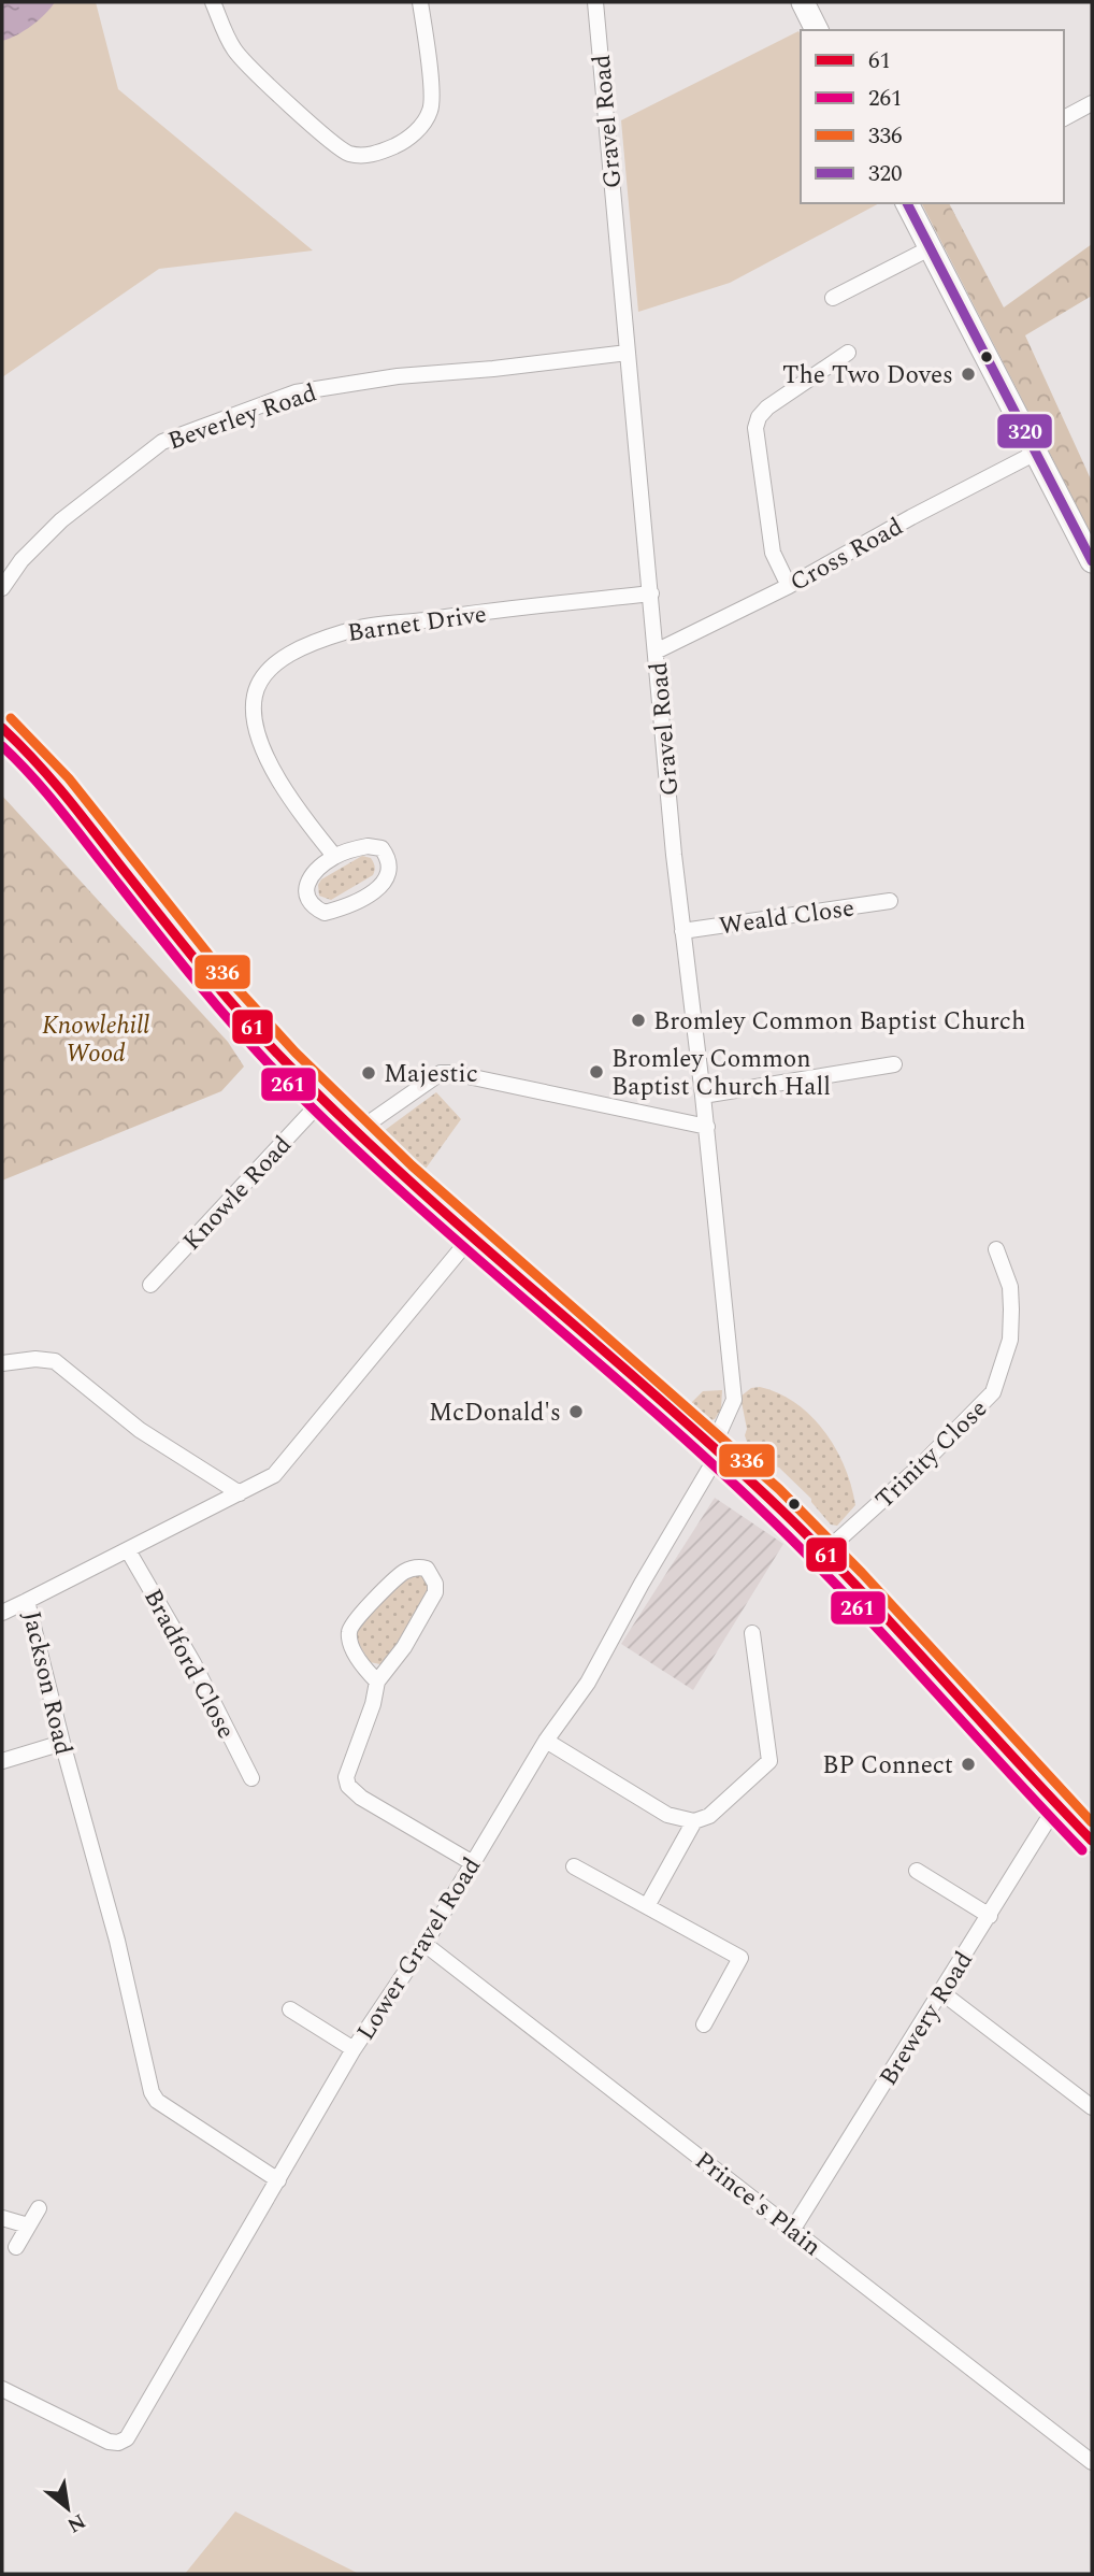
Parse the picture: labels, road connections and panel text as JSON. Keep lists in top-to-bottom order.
{
  "streets": {
    "street": [
      "Gravel Road",
      "Beverley Road",
      "Cross Road",
      "Barnet Drive",
      "Weald Close",
      "Knowle Road",
      "Trinity Close",
      "Bradford Close",
      "Jackson Road",
      "Lower Gravel Road",
      "Brewery Road",
      "Prince's Plain"
    ]
  },
  "crossings": [
    ["Gravel Road", "Beverley Road"],
    ["Gravel Road", "Cross Road"],
    ["Gravel Road", "Barnet Drive"],
    ["Gravel Road", "Weald Close"],
    ["Gravel Road", "Lower Gravel Road"],
    ["Bradford Close", "Jackson Road"],
    ["Jackson Road", "Lower Gravel Road"],
    ["Lower Gravel Road", "Prince's Plain"],
    ["Brewery Road", "Prince's Plain"]
  ],
  "parks": ["Knowlehill Wood"],
  "places": [
    "The Two Doves",
    "Bromley Common Baptist Church",
    "Bromley Common Baptist Church Hall",
    "Majestic",
    "McDonald's",
    "BP Connect"
  ],
  "lines": [
    "transit line 320",
    "transit line 336",
    "transit line 61",
    "transit line 261"
  ],
  "legend": [
    "61",
    "261",
    "336",
    "320"
  ],
  "north": "bottom right"
}
